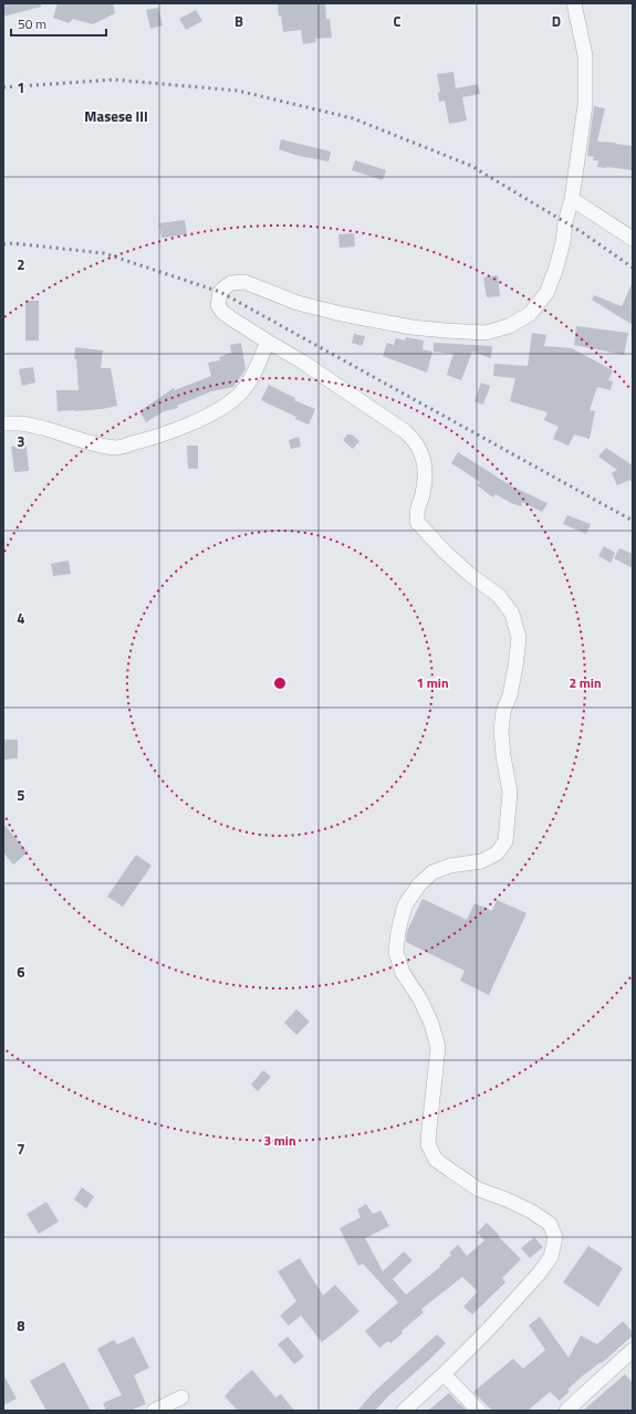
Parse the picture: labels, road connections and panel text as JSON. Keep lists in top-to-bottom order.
{
  "districts": ["Masese III"],
  "scale_bar": "50 m",
  "grid": {
    "columns": ["B", "C", "D"],
    "rows": [
      "1",
      "2",
      "3",
      "4",
      "5",
      "6",
      "7",
      "8"
    ]
  },
  "rings": ["1 min", "2 min", "3 min"]
}
